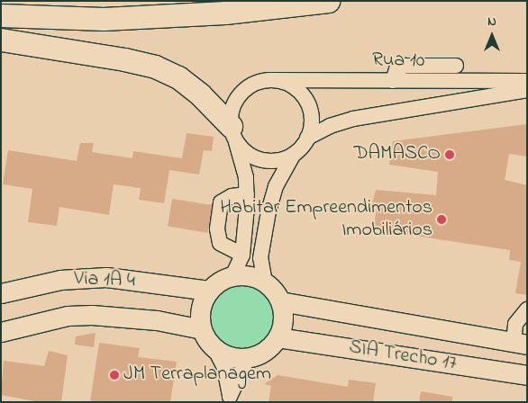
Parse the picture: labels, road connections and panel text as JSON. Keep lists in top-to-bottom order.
{
  "streets": {
    "main road": ["Via 1A 4", "SIA Trecho 17"],
    "street": ["Rua 10"]
  },
  "crossings": [
    ["Via 1A 4", "SIA Trecho 17"]
  ],
  "places": ["DAMASCO", "Habitar Empreendimentos Imobiliários", "JM Terraplanagem"],
  "north": "top"
}
